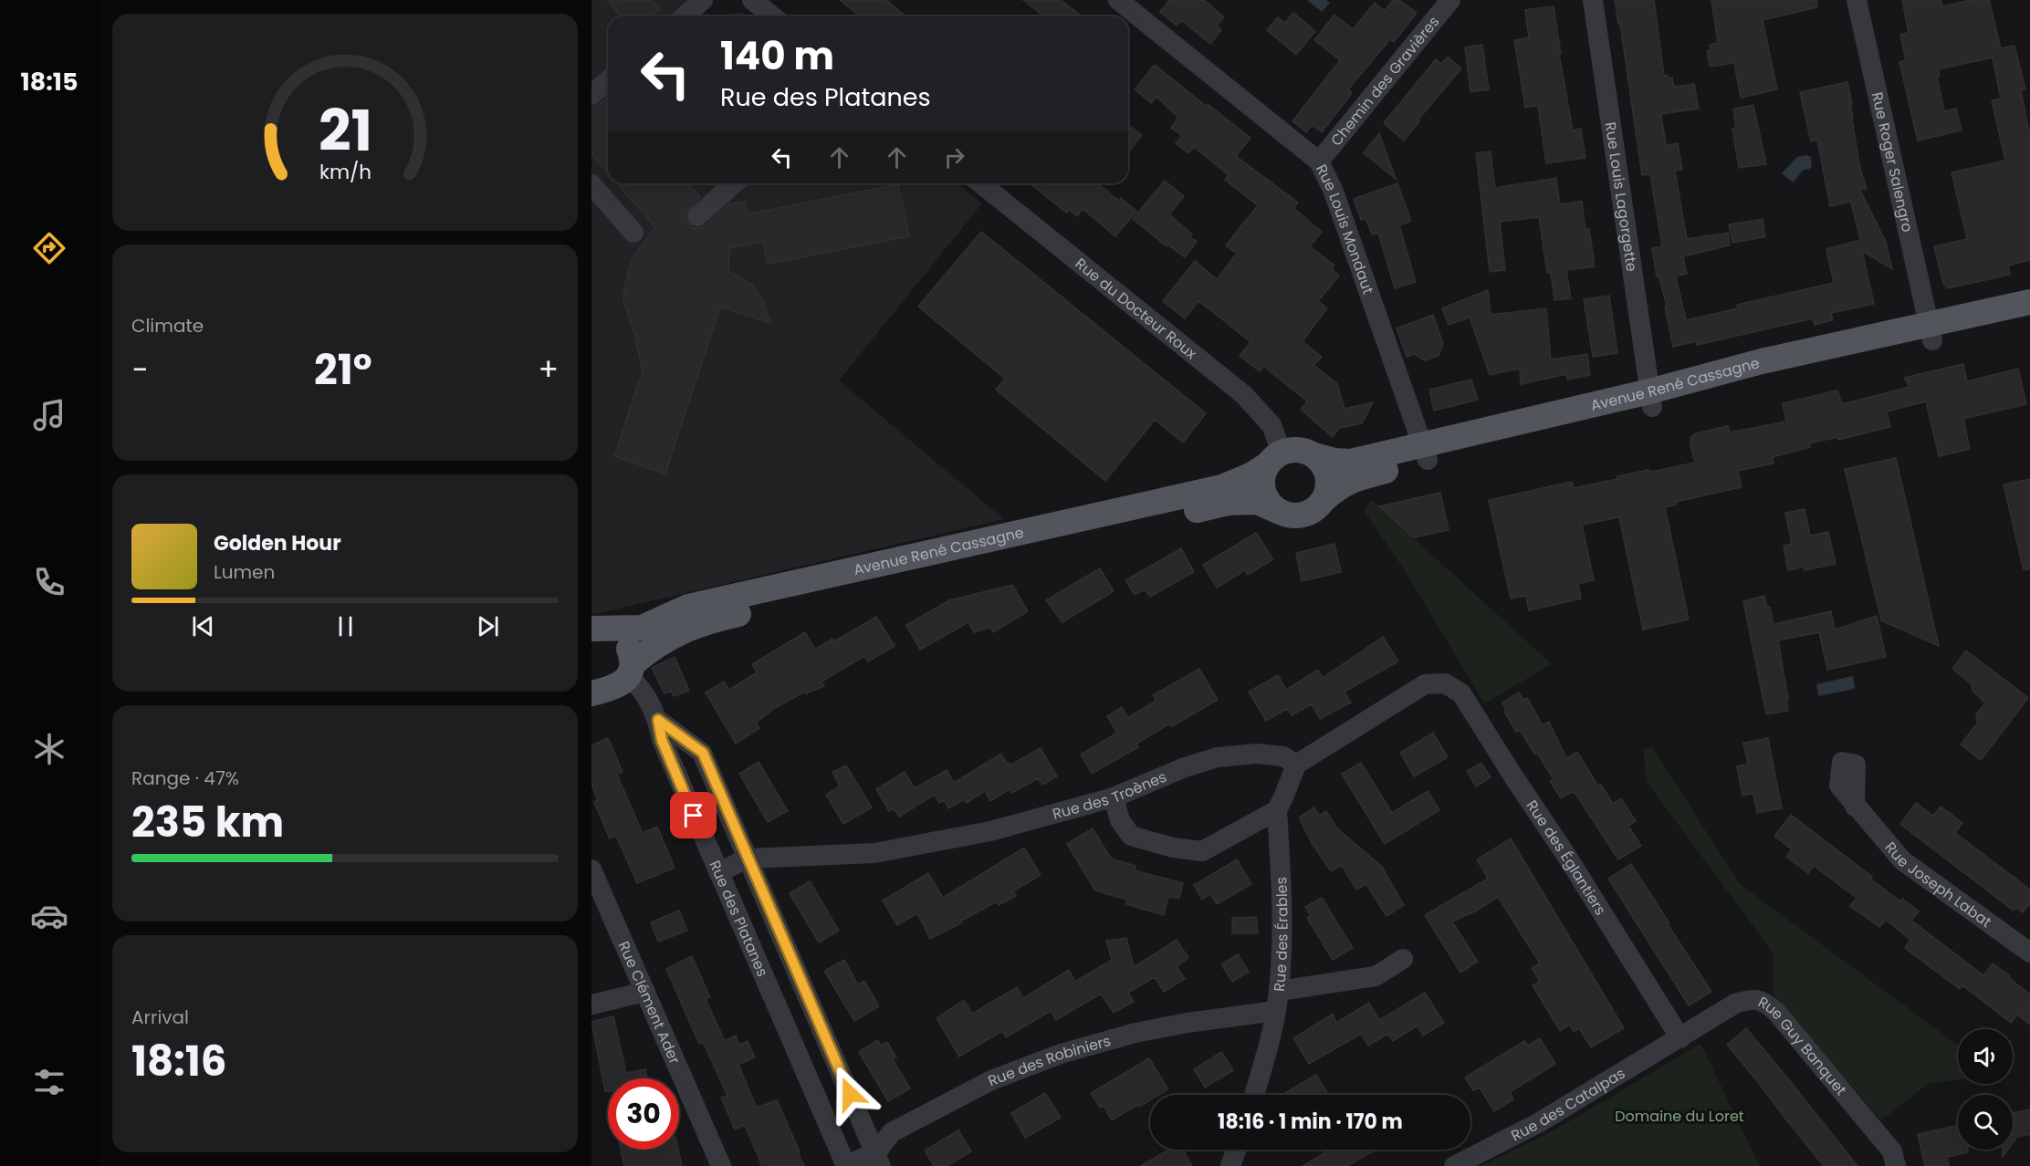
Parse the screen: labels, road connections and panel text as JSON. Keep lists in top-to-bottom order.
{
  "streets": {
    "main road": ["Avenue René Cassagne"],
    "street": [
      "Chemin des Gravières",
      "Rue Roger Salengro",
      "Rue Louis Lagorgette",
      "Rue Louis Mondaut",
      "Rue du Docteur Roux",
      "Rue des Troènes",
      "Rue des Églantiers",
      "Rue Joseph Labat",
      "Rue des Platanes",
      "Rue des Érables",
      "Rue Clément Ader",
      "Rue Guy Banquet",
      "Rue des Robiniers",
      "Rue des Catalpas"
    ]
  },
  "crossings": [
    ["Chemin des Gravières", "Rue Louis Mondaut"],
    ["Rue Roger Salengro", "Avenue René Cassagne"],
    ["Rue Louis Lagorgette", "Avenue René Cassagne"],
    ["Rue Louis Mondaut", "Avenue René Cassagne"],
    ["Rue du Docteur Roux", "Avenue René Cassagne"],
    ["Avenue René Cassagne", "Rue des Platanes"],
    ["Rue des Troènes", "Rue des Églantiers"],
    ["Rue des Troènes", "Rue des Érables"],
    ["Rue des Églantiers", "Rue des Érables"],
    ["Rue des Églantiers", "Rue Guy Banquet"],
    ["Rue des Églantiers", "Rue des Catalpas"],
    ["Rue des Platanes", "Rue des Robiniers"],
    ["Rue des Érables", "Rue des Robiniers"],
    ["Rue Guy Banquet", "Rue des Catalpas"]
  ],
  "parks": ["Domaine du Loret"],
  "page": {
    "tabs": "18:15",
    "turn": ["140 m", "Rue des Platanes"],
    "tile": [
      "Climate",
      ["Range · 47%", "235 km"],
      ["Arrival", "18:16"]
    ],
    "heat": ["−", "21°", "+"],
    "song": ["Golden Hour", "Lumen"],
    "limit": "30",
    "trip": "18:16 · 1 min · 170 m",
    "gauge": ["21", "km/h"]
  }
}
